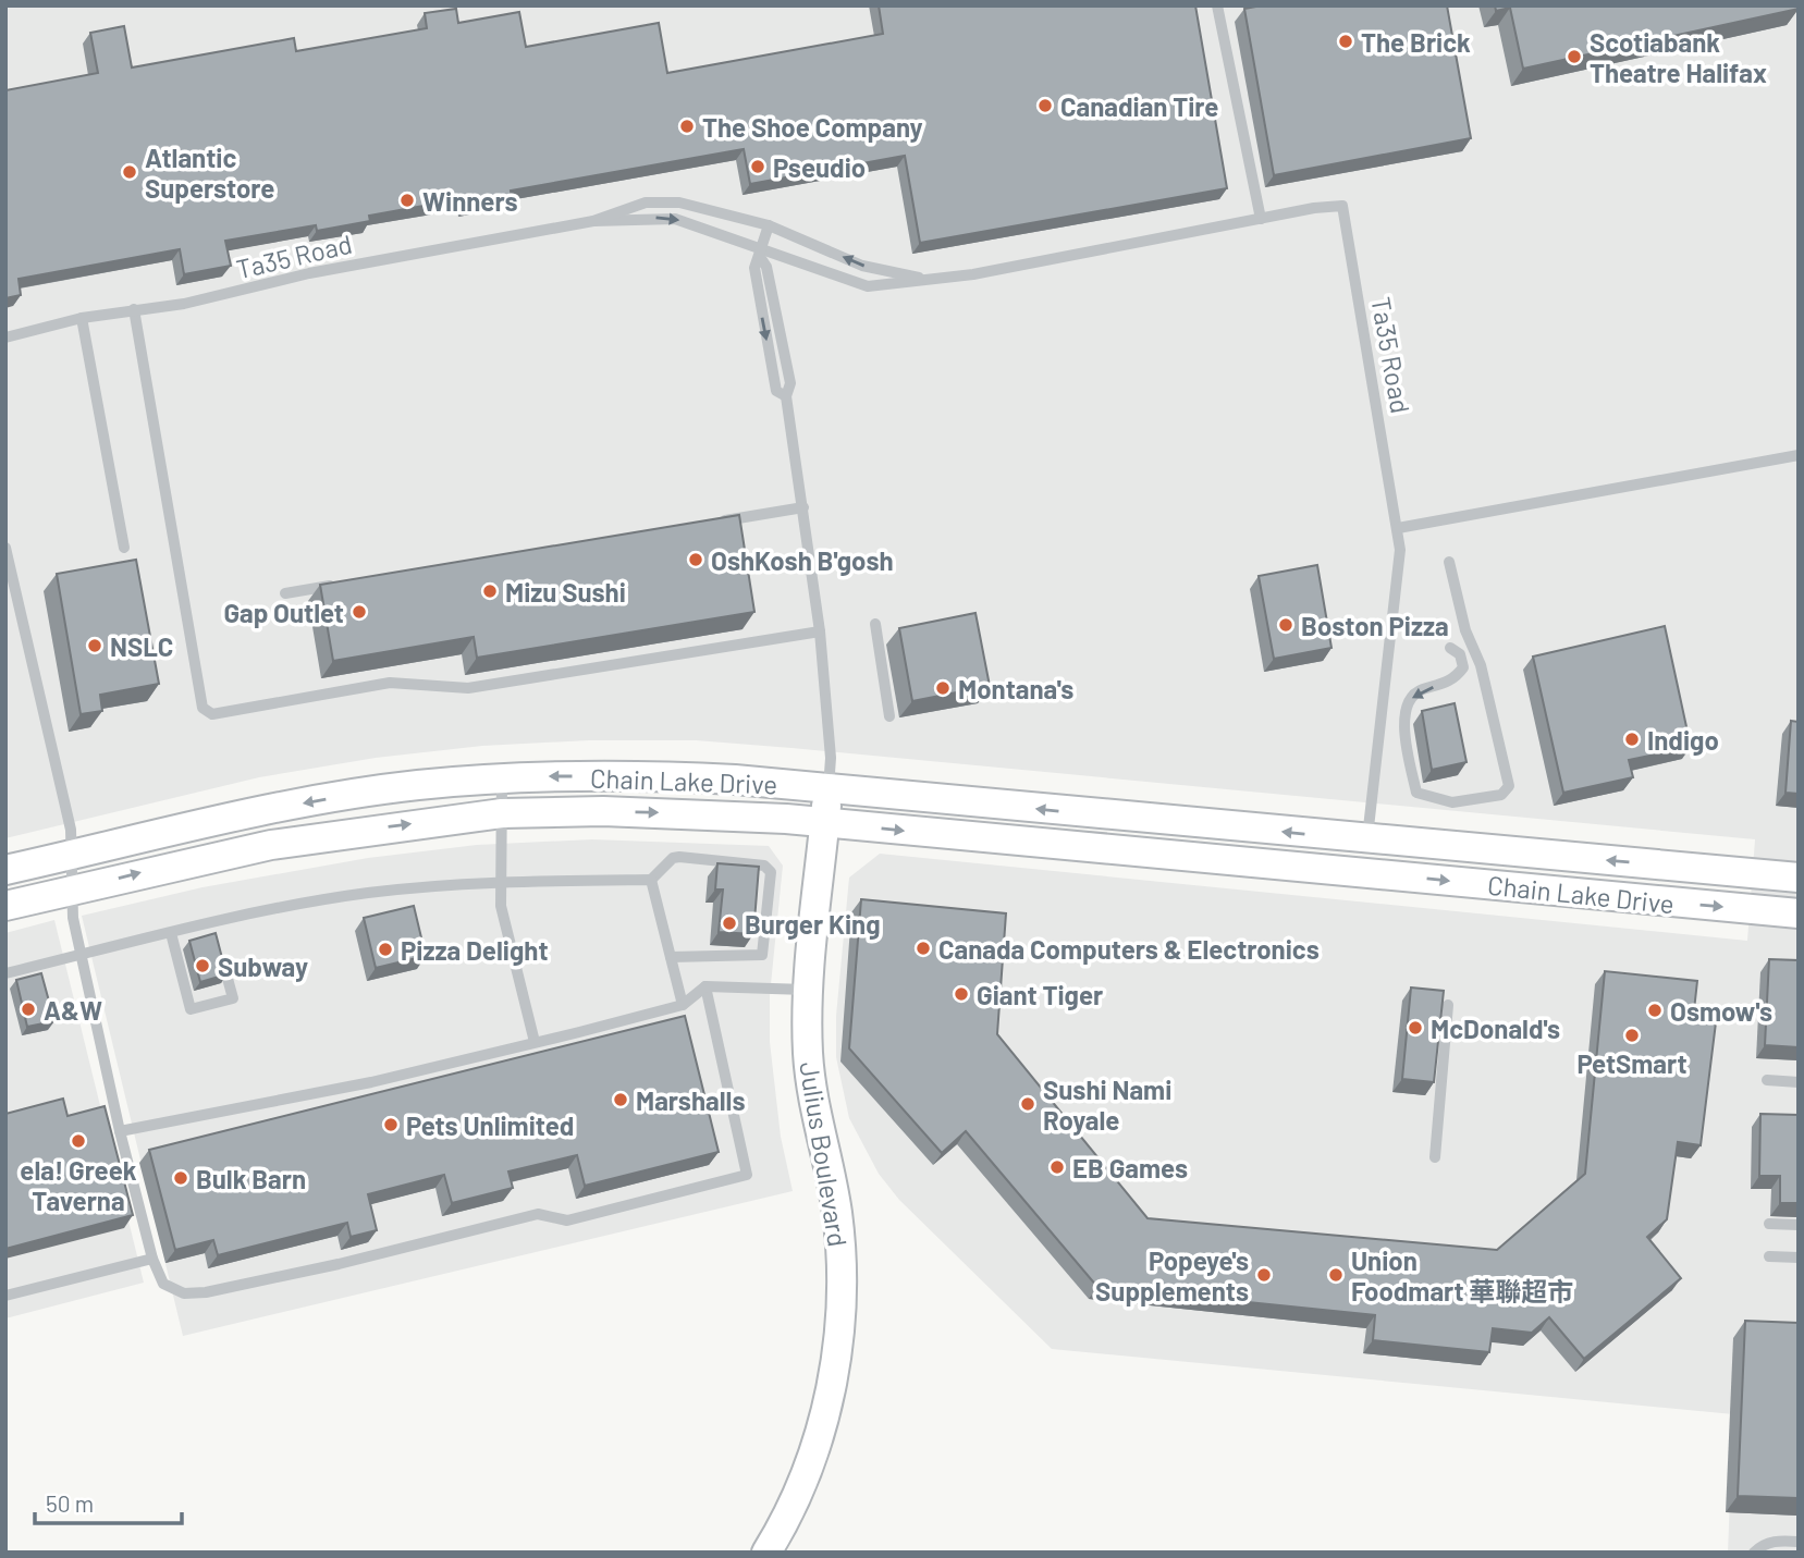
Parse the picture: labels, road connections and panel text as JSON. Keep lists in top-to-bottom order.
{
  "streets": {
    "street": ["Chain Lake Drive", "Julius Boulevard"],
    "lane": ["Ta35 Road"]
  },
  "crossings": [
    ["Chain Lake Drive", "Julius Boulevard"]
  ],
  "places": [
    "The Brick",
    "Scotiabank Theatre Halifax",
    "Canadian Tire",
    "The Shoe Company",
    "Pseudio",
    "Atlantic Superstore",
    "Winners",
    "OshKosh B'gosh",
    "Mizu Sushi",
    "Gap Outlet",
    "Boston Pizza",
    "NSLC",
    "Montana's",
    "Indigo",
    "Burger King",
    "Canada Computers & Electronics",
    "Pizza Delight",
    "Subway",
    "Giant Tiger",
    "A&W",
    "Osmow's",
    "McDonald's",
    "PetSmart",
    "Marshalls",
    "Sushi Nami Royale",
    "Pets Unlimited",
    "ela! Greek Taverna",
    "EB Games",
    "Bulk Barn",
    "Popeye's Supplements",
    "Union Foodmart 華聯超市"
  ],
  "scale_bar": "50 m"
}
